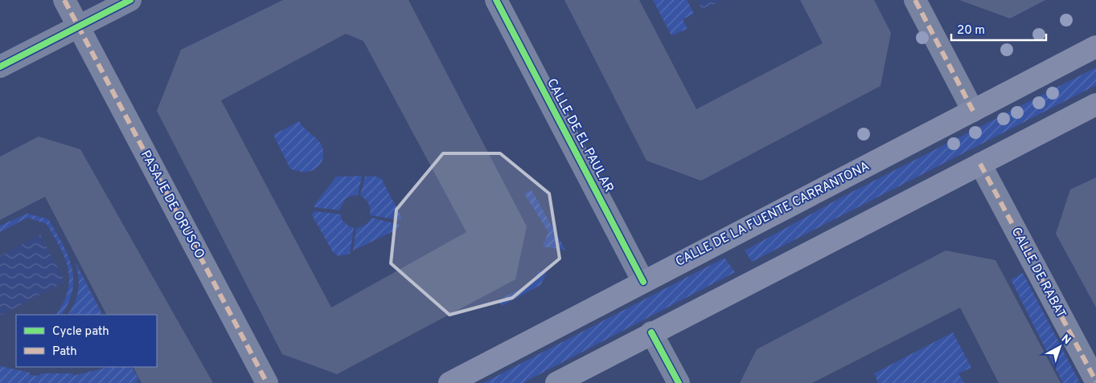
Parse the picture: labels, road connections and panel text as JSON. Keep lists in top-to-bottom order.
{
  "streets": {
    "main road": ["CALLE DE LA FUENTE CARRANTONA"],
    "street": ["CALLE DE EL PAULAR", "PASAJE DE ORUSCO", "CALLE DE RABAT"]
  },
  "crossings": [
    ["CALLE DE EL PAULAR", "CALLE DE LA FUENTE CARRANTONA"]
  ],
  "legend": ["Cycle path", "Path"],
  "scale_bar": "20 m",
  "north": "top right"
}
